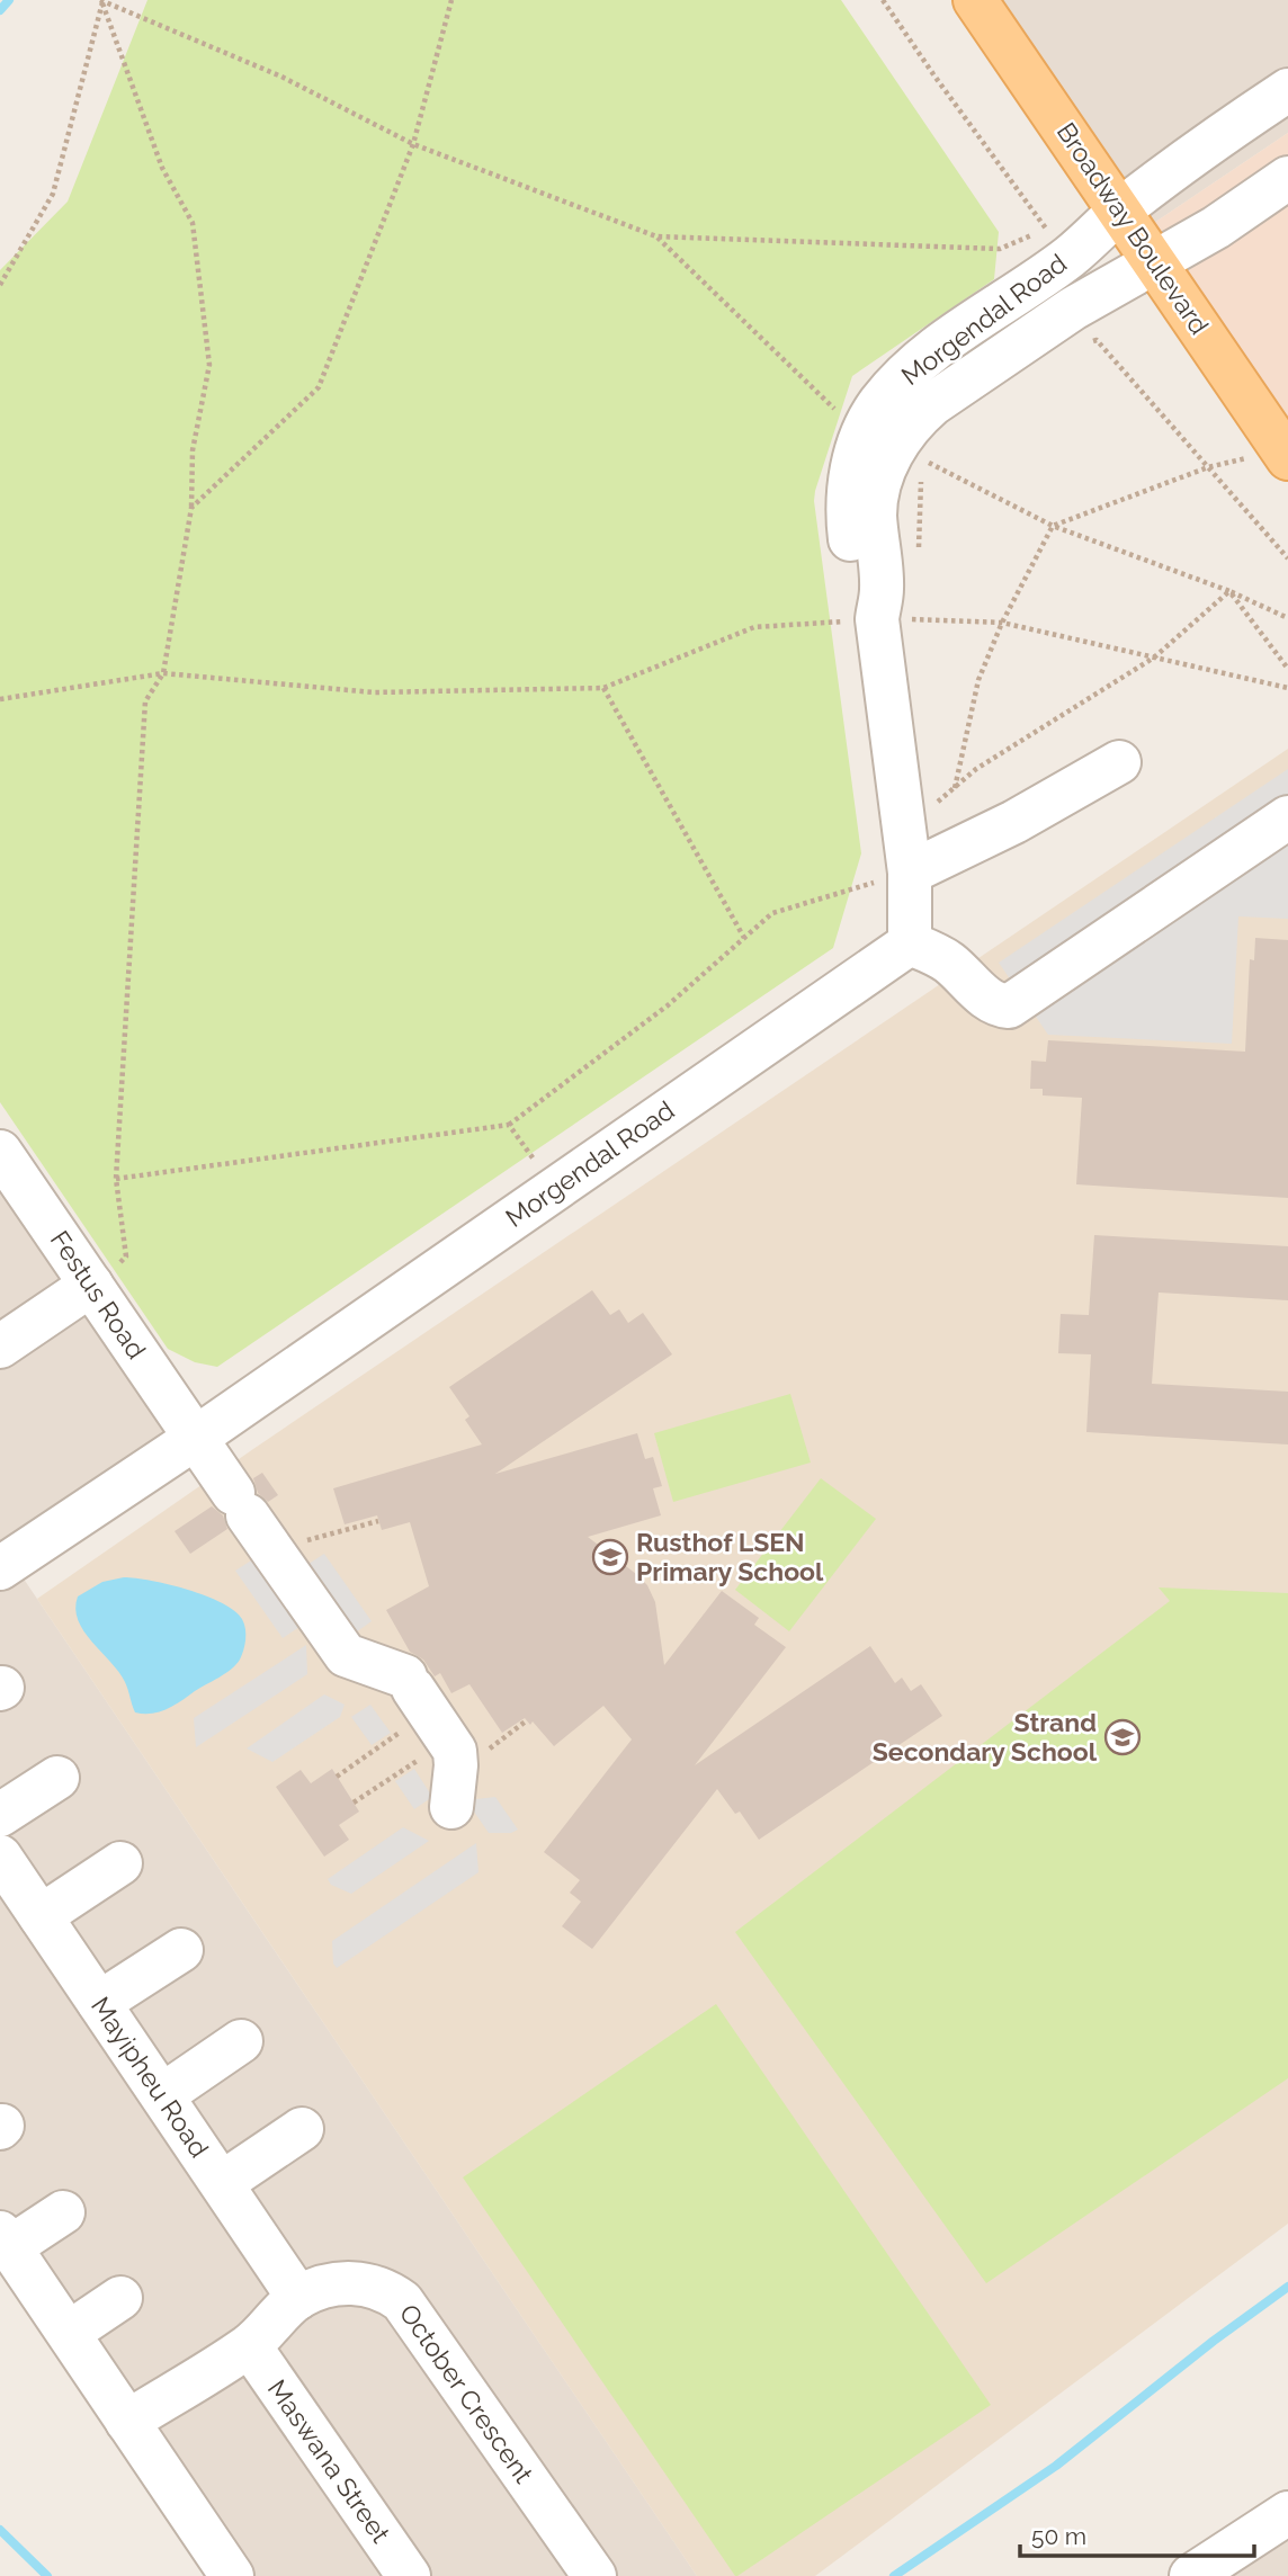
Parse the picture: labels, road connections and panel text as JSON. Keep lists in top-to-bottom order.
{
  "streets": {
    "main road": ["Broadway Boulevard"],
    "street": [
      "Morgendal Road",
      "Festus Road",
      "Mayipheu Road",
      "October Crescent",
      "Maswana Street"
    ]
  },
  "crossings": [
    ["Broadway Boulevard", "Morgendal Road"],
    ["Morgendal Road", "Festus Road"],
    ["Mayipheu Road", "October Crescent"]
  ],
  "places": {
    "school or university": ["Rusthof LSEN Primary School", "Strand Secondary School"]
  },
  "scale_bar": "50 m"
}
